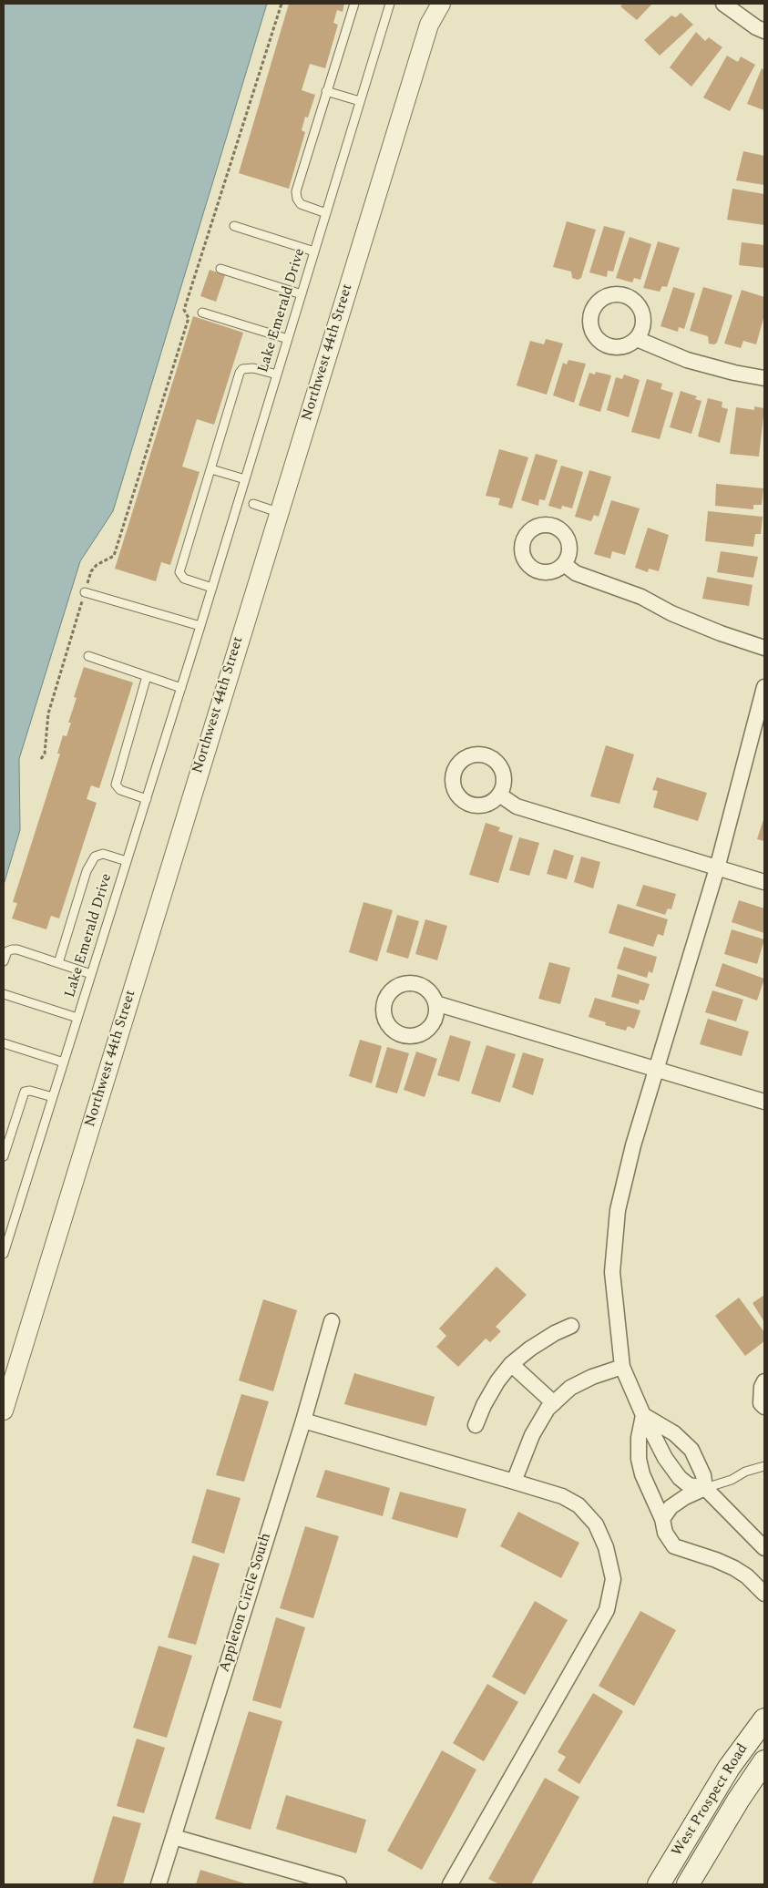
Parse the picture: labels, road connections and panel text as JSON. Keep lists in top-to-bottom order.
{
  "streets": {
    "main road": ["West Prospect Road"],
    "street": ["Northwest 44th Street", "Appleton Circle South"],
    "lane": ["Lake Emerald Drive"]
  }
}
